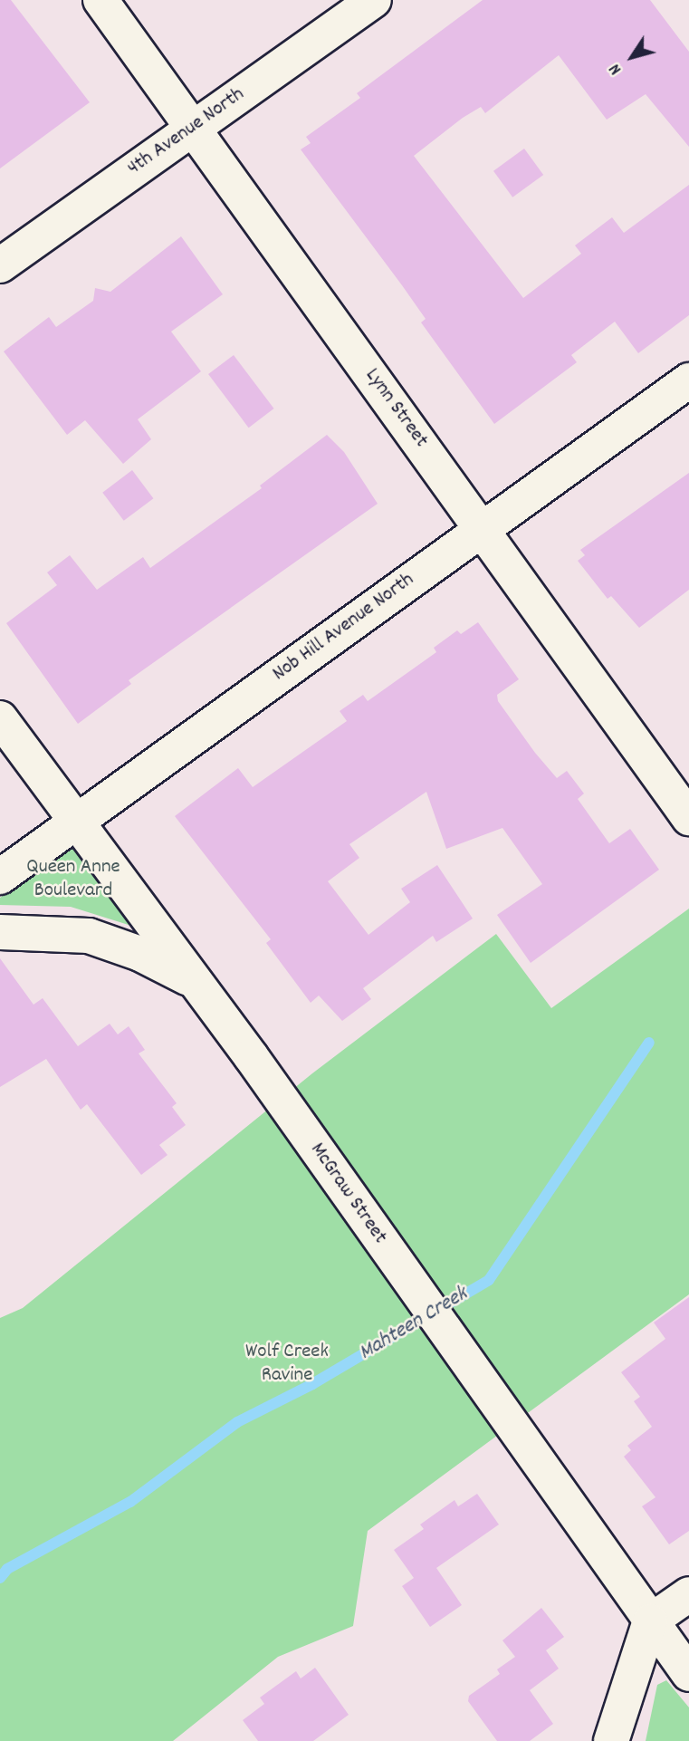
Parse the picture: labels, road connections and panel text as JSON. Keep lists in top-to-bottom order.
{
  "streets": {
    "street": [
      "4th Avenue North",
      "Lynn Street",
      "Nob Hill Avenue North",
      "McGraw Street"
    ]
  },
  "crossings": [
    ["4th Avenue North", "Lynn Street"],
    ["Lynn Street", "Nob Hill Avenue North"],
    ["Nob Hill Avenue North", "McGraw Street"]
  ],
  "water": ["Mahteen Creek"],
  "parks": ["Queen Anne Boulevard", "Wolf Creek Ravine"],
  "north": "bottom left"
}
